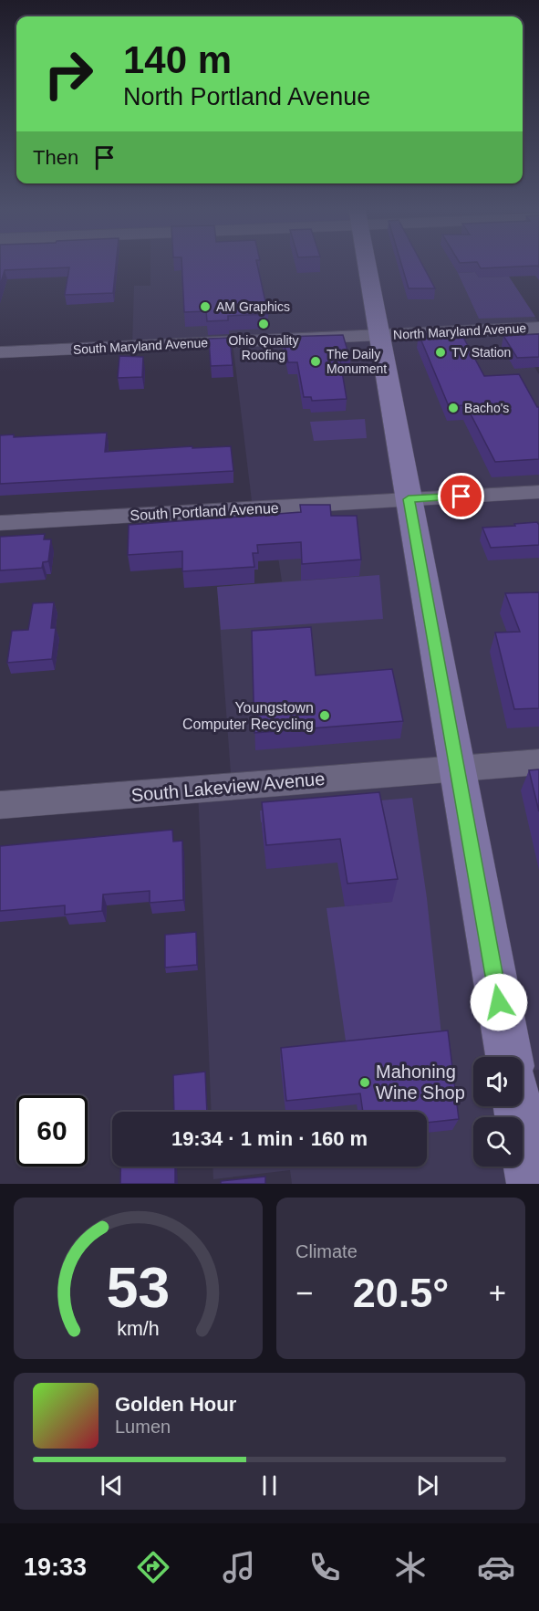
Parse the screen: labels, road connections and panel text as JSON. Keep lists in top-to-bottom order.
{
  "streets": {
    "street": [
      "North Maryland Avenue",
      "South Maryland Avenue",
      "South Portland Avenue",
      "South Lakeview Avenue"
    ]
  },
  "crossings": [
    ["North Maryland Avenue", "South Maryland Avenue"]
  ],
  "places": [
    "AM Graphics",
    "Ohio Quality Roofing",
    "TV Station",
    "The Daily Monument",
    "Bacho's",
    "Youngstown Computer Recycling",
    "Mahoning Wine Shop"
  ],
  "page": {
    "turn": ["140 m", "North Portland Avenue"],
    "then": "Then",
    "limit": "60",
    "trip": "19:34 · 1 min · 160 m",
    "tile": "Climate",
    "heat": ["−", "20.5°", "+"],
    "song": ["Golden Hour", "Lumen"],
    "tabs": "19:33",
    "gauge": ["53", "km/h"]
  }
}
